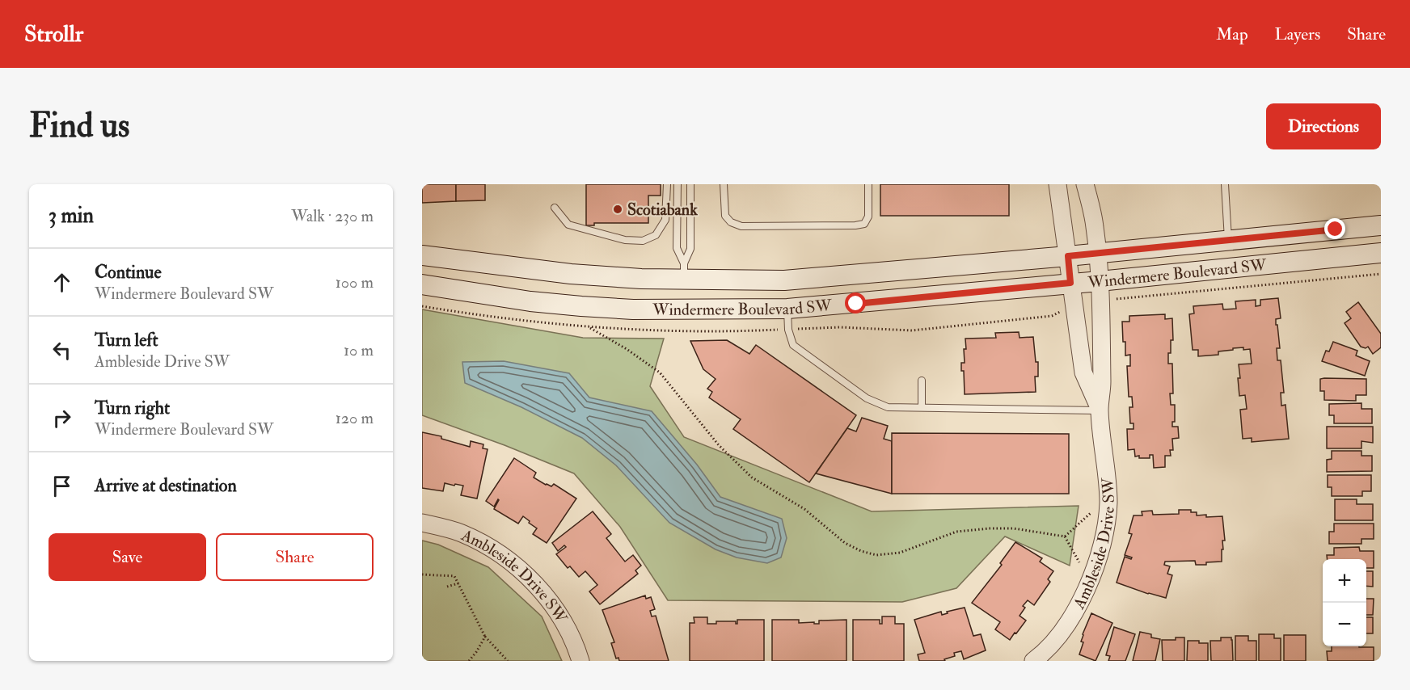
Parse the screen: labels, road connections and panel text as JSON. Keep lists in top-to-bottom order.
{
  "streets": {
    "main road": ["Windermere Boulevard SW"],
    "street": ["Ambleside Drive SW"]
  },
  "crossings": [
    ["Windermere Boulevard SW", "Ambleside Drive SW"]
  ],
  "places": ["Scotiabank"],
  "page": {
    "header": "Strollr",
    "nav": ["Map", "Layers", "Share"],
    "buttons": [
      "Directions",
      ["Save", "Share"]
    ],
    "title": "Find us",
    "heading": ["3 min", "Walk · 230 m"],
    "list": [
      ["Continue", "Windermere Boulevard SW", "100 m"],
      ["Turn left", "Ambleside Drive SW", "10 m"],
      ["Turn right", "Windermere Boulevard SW", "120 m"],
      "Arrive at destination"
    ],
    "map_buttons": ["+", "−"]
  }
}
